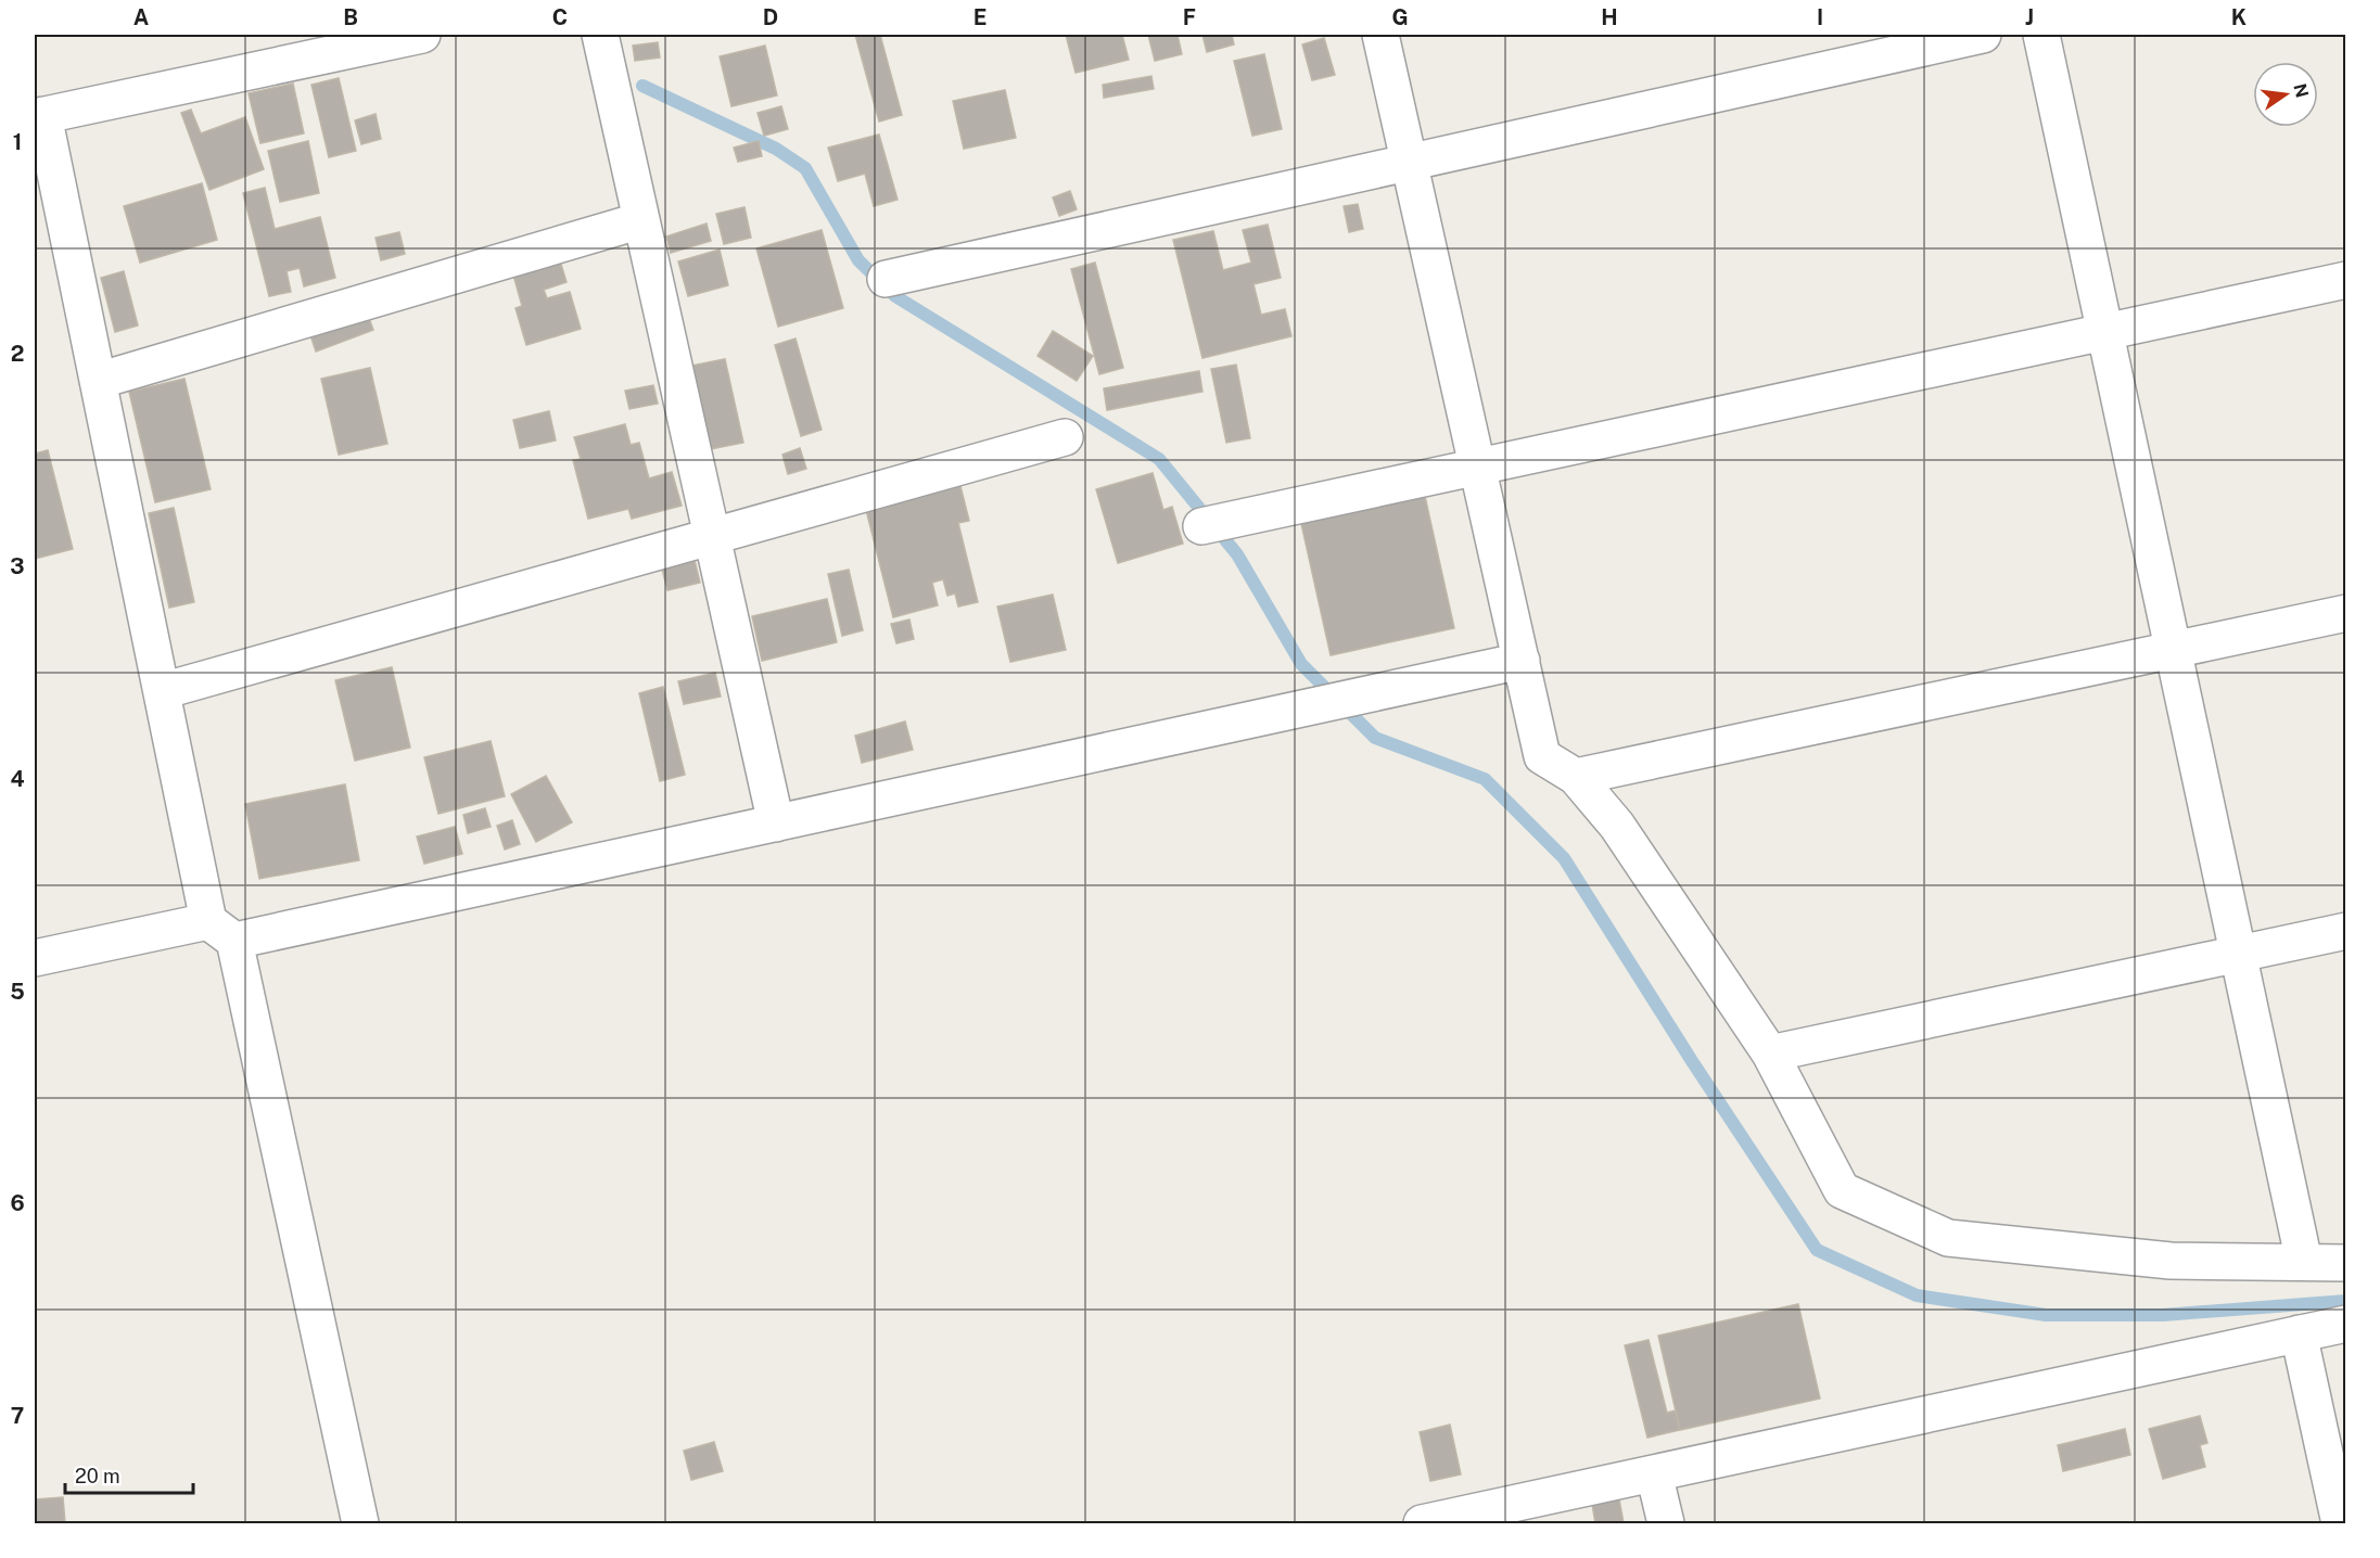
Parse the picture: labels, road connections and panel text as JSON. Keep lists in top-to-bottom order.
{
  "scale_bar": "20 m",
  "north": "right",
  "grid": {
    "columns": [
      "A",
      "B",
      "C",
      "D",
      "E",
      "F",
      "G",
      "H",
      "I",
      "J",
      "K"
    ],
    "rows": [
      "1",
      "2",
      "3",
      "4",
      "5",
      "6",
      "7"
    ]
  }
}
